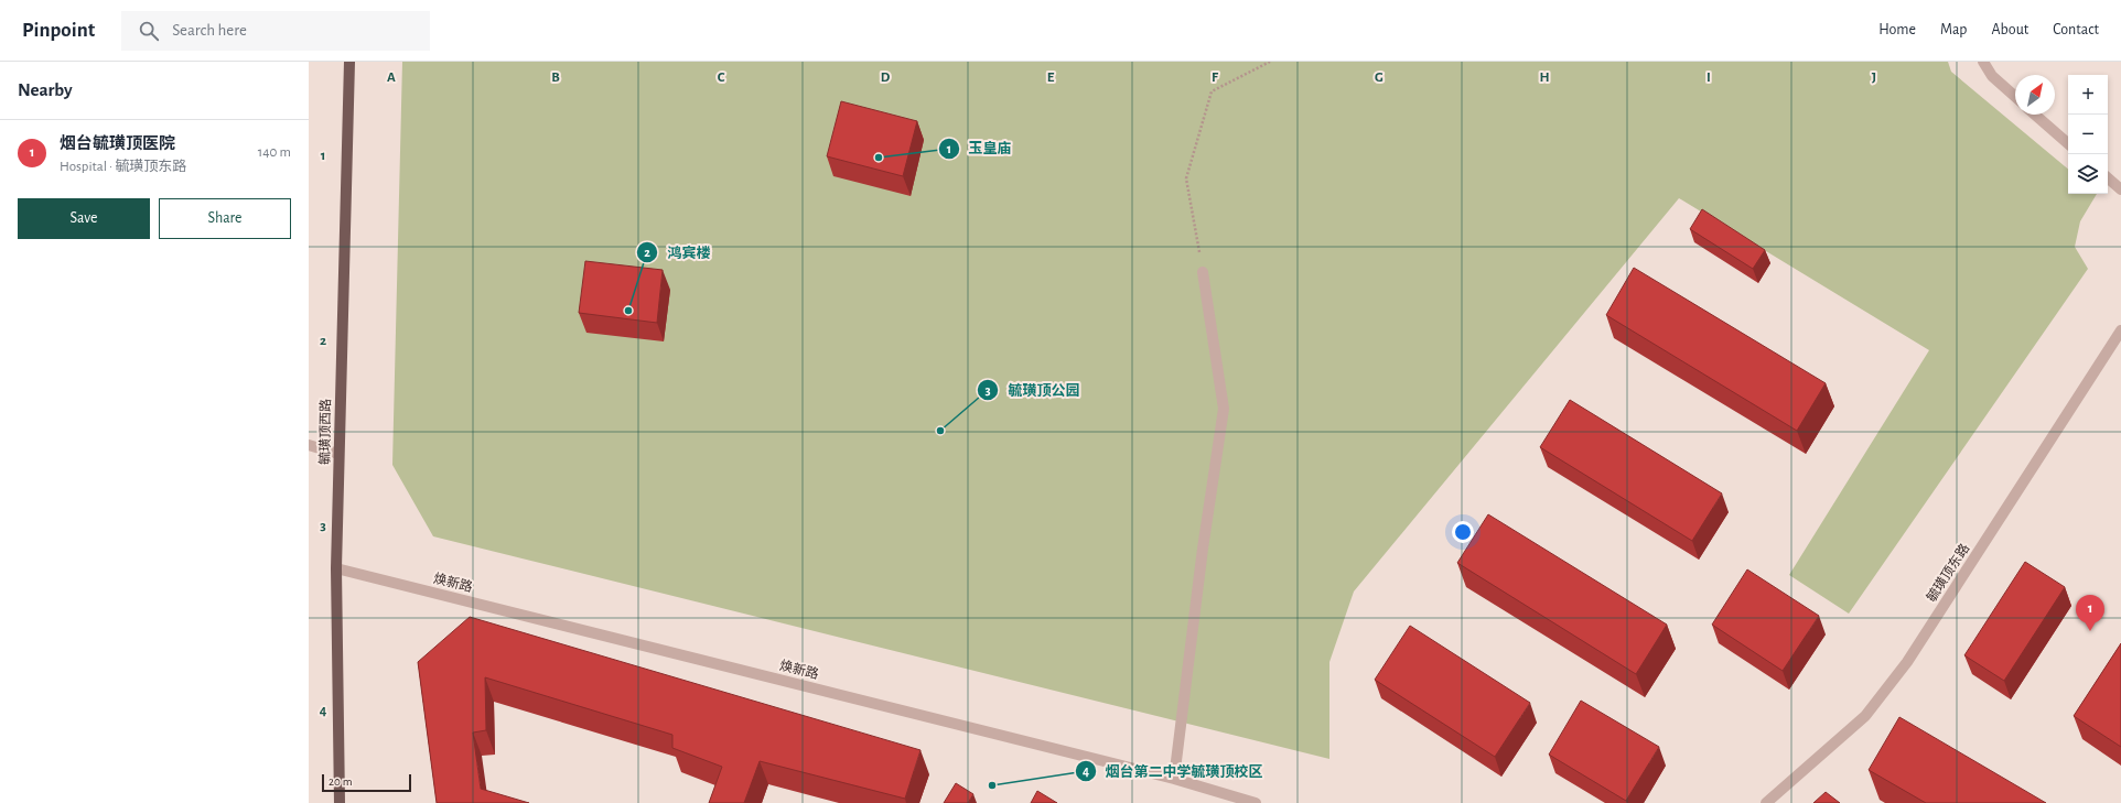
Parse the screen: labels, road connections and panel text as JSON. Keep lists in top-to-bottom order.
{
  "streets": {
    "main road": ["毓璜顶西路"],
    "street": ["毓璜顶东路", "焕新路"]
  },
  "crossings": [
    ["毓璜顶西路", "焕新路"]
  ],
  "places": [
    "玉皇庙",
    "鸿宾楼",
    "毓璜顶公园",
    "烟台第二中学毓璜顶校区"
  ],
  "scale_bar": "20 m",
  "north": "top right",
  "page": {
    "header": "Pinpoint",
    "search": "Search here",
    "nav": [
      "Home",
      "Map",
      "About",
      "Contact"
    ],
    "heading": "Nearby",
    "map_buttons": ["+", "−"],
    "list": [
      {
        "mark": "1",
        "name": "烟台毓璜顶医院",
        "note": "Hospital · 毓璜顶东路",
        "value": "140 m"
      }
    ],
    "buttons": ["Save", "Share"],
    "pins": "1",
    "scale": "20 m"
  },
  "grid": {
    "columns": [
      "A",
      "B",
      "C",
      "D",
      "E",
      "F",
      "G",
      "H",
      "I",
      "J"
    ],
    "rows": [
      "1",
      "2",
      "3",
      "4"
    ]
  }
}
